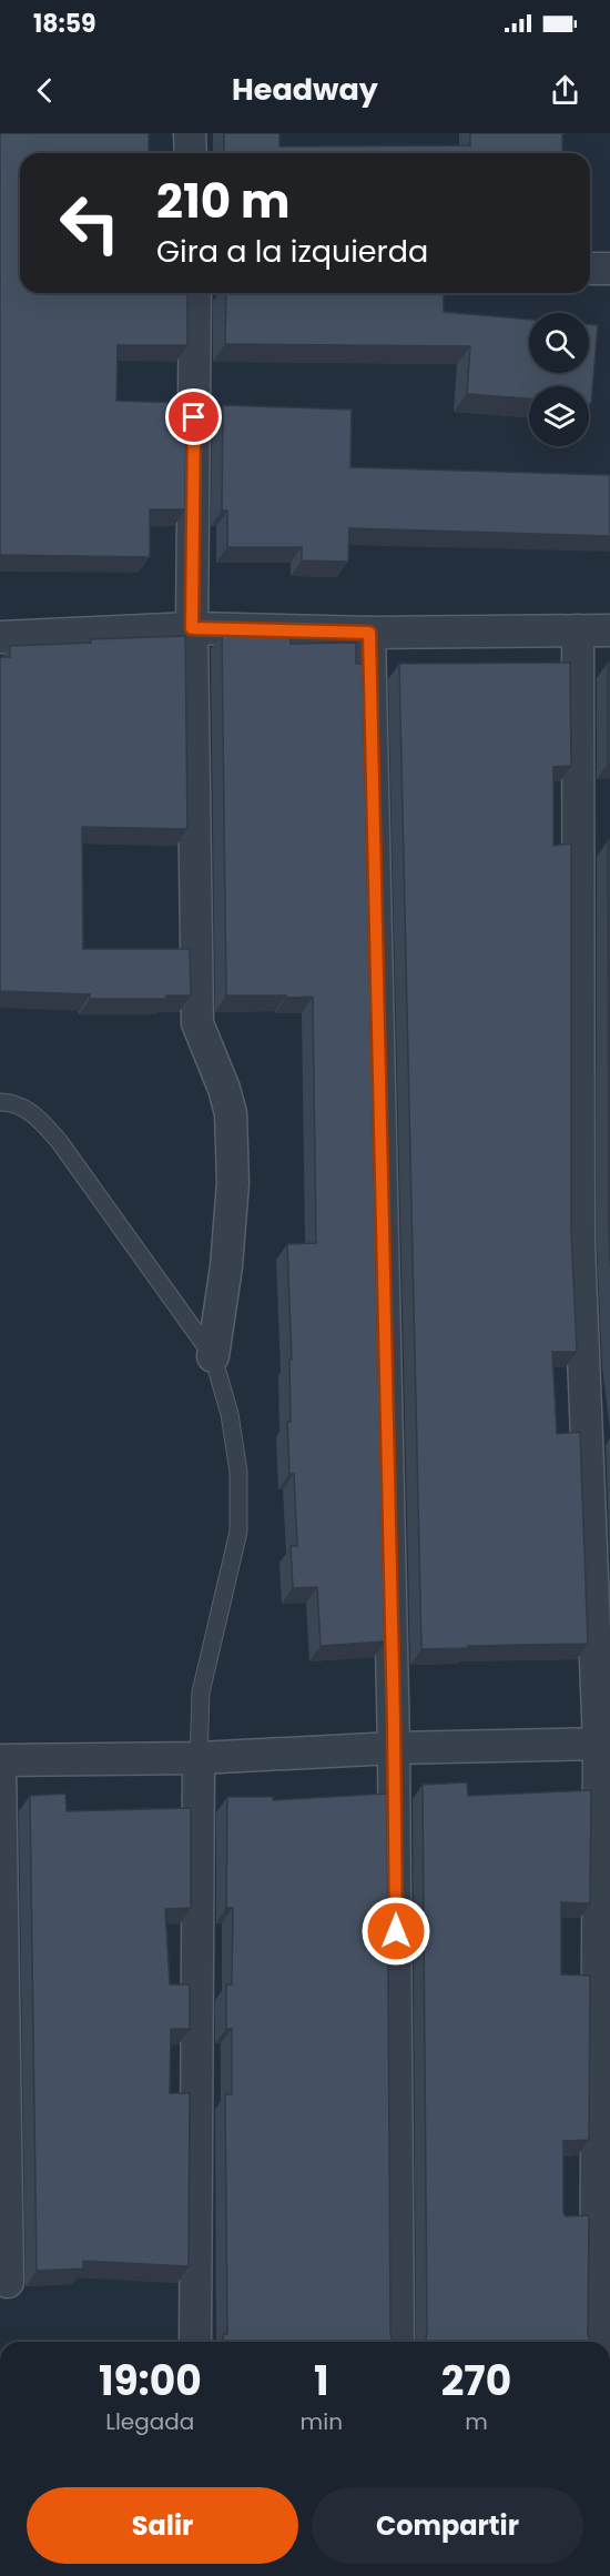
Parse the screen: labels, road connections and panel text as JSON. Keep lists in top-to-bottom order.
{
  "page": {
    "status": "18:59",
    "header": "Headway",
    "turn": ["210 m", "Gira a la izquierda"],
    "eta": [
      "19:00",
      "Llegada",
      "1",
      "min",
      "270",
      "m"
    ],
    "buttons": ["Salir", "Compartir"]
  }
}
